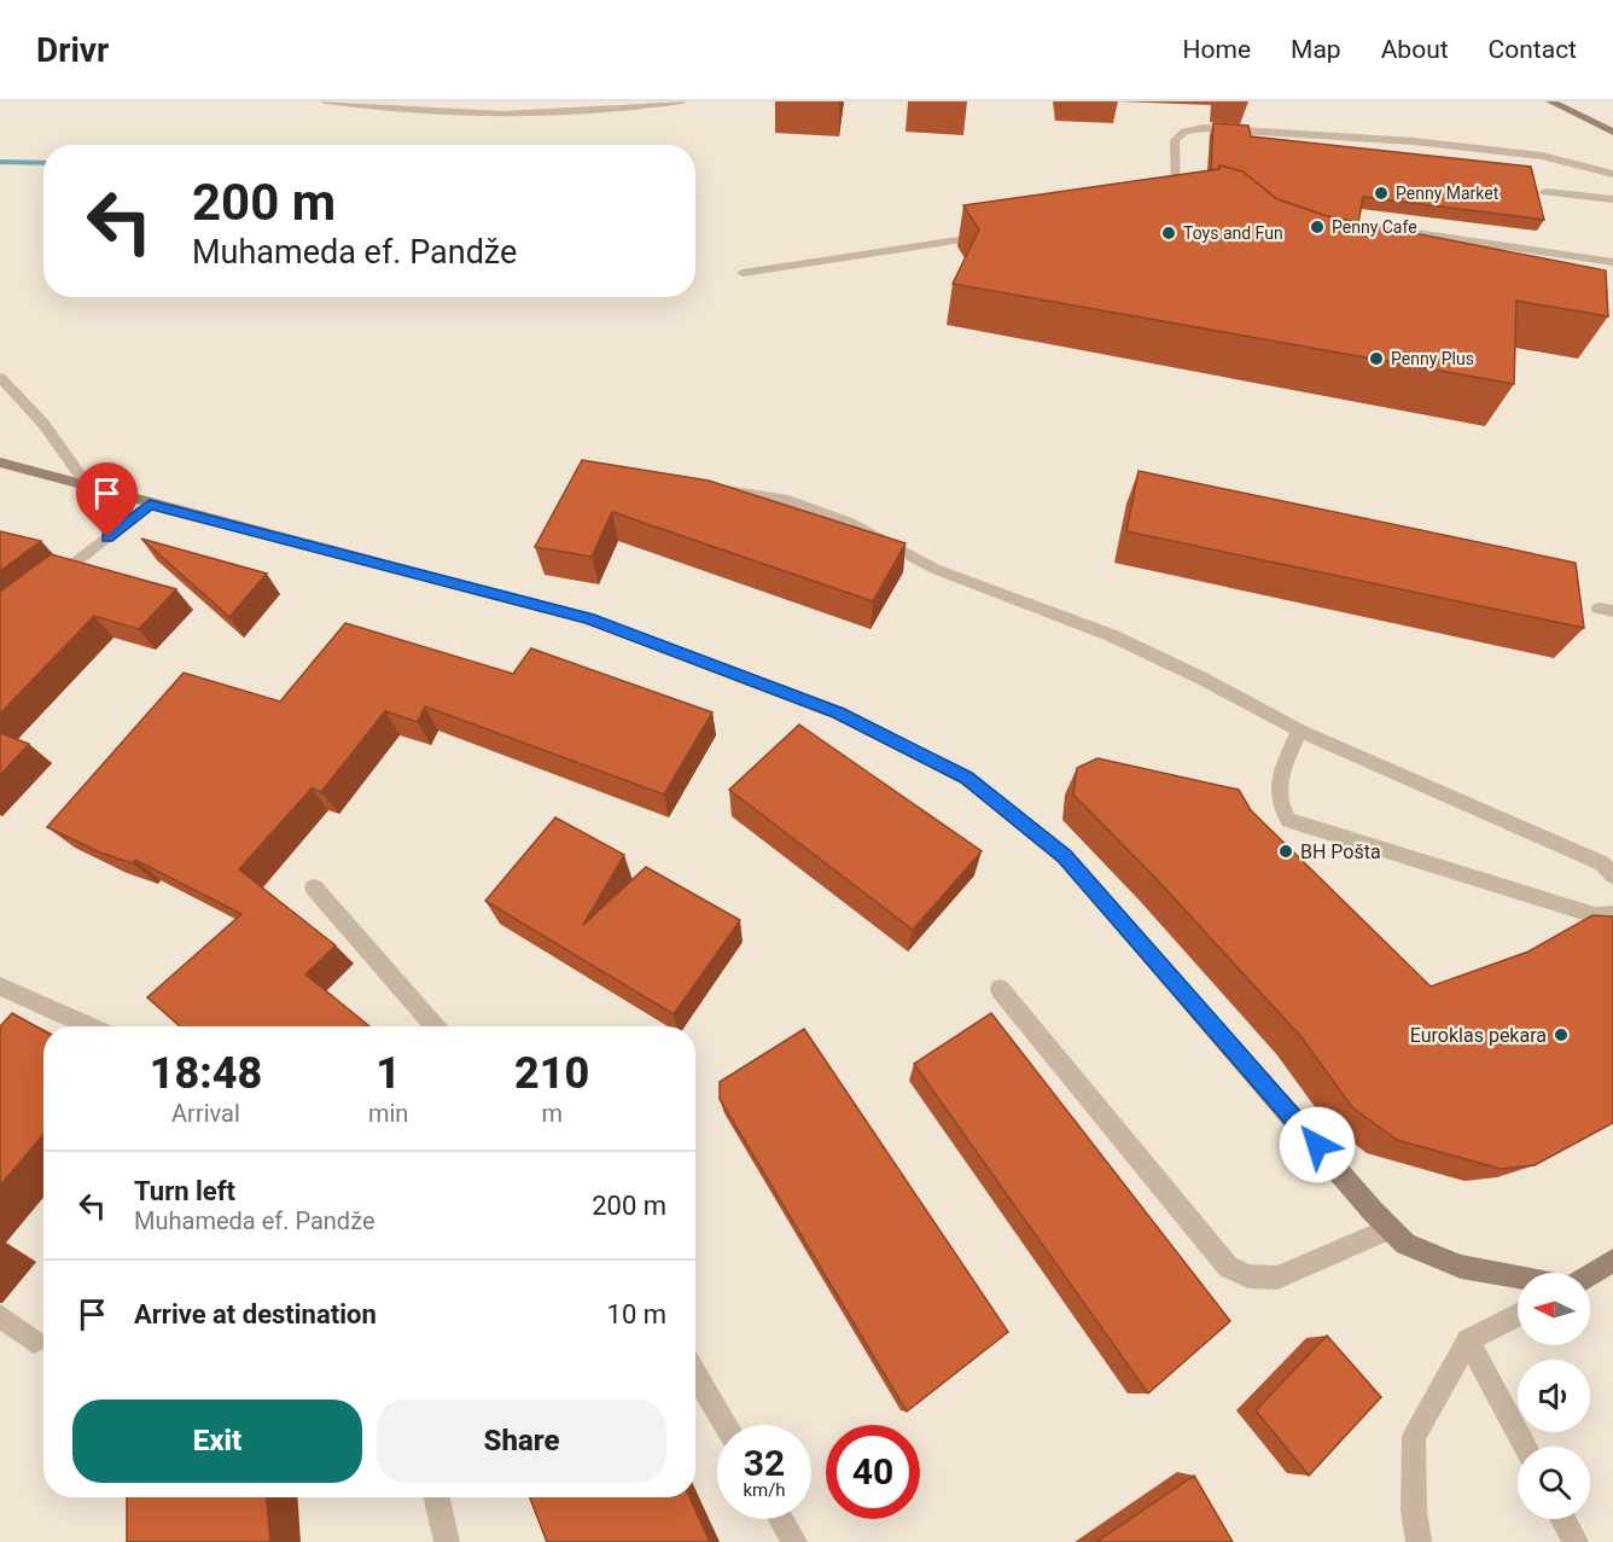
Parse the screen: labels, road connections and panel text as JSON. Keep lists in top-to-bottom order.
{
  "places": [
    "Penny Market",
    "Penny Cafe",
    "Toys and Fun",
    "Penny Plus",
    "BH Pošta",
    "Euroklas pekara"
  ],
  "north": "left",
  "page": {
    "header": "Drivr",
    "nav": [
      "Home",
      "Map",
      "About",
      "Contact"
    ],
    "turn": ["200 m", "Muhameda ef. Pandže"],
    "eta": [
      "18:48",
      "Arrival",
      "1",
      "min",
      "210",
      "m"
    ],
    "list": [
      {
        "name": "Turn left",
        "note": "Muhameda ef. Pandže",
        "value": "200 m"
      },
      {
        "name": "Arrive at destination",
        "value": "10 m"
      }
    ],
    "buttons": ["Exit", "Share"],
    "speed": "32 km/h",
    "limit": "40"
  }
}
